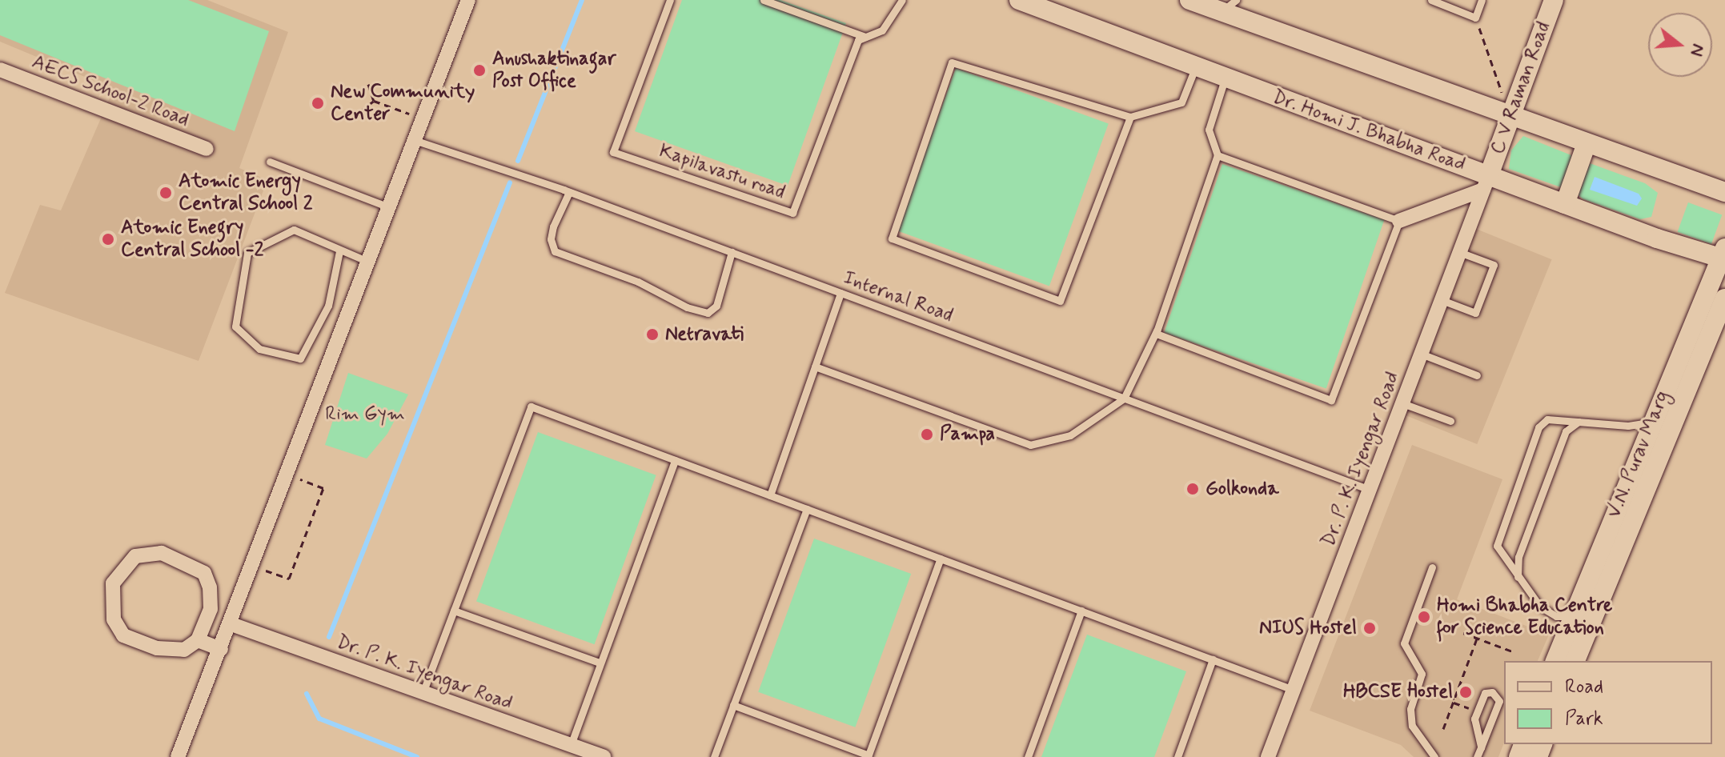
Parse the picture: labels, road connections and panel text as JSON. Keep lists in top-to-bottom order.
{
  "streets": {
    "street": [
      "C V Raman Road",
      "AECS School-2 Road",
      "Dr. Homi J. Bhabha Road",
      "V.N. Purav Marg",
      "Dr. P. K. Iyengar Road"
    ],
    "lane": ["Kapilavastu road", "Internal Road"]
  },
  "crossings": [
    ["C V Raman Road", "Dr. Homi J. Bhabha Road"],
    ["C V Raman Road", "Dr. P. K. Iyengar Road"],
    ["Dr. Homi J. Bhabha Road", "V.N. Purav Marg"],
    ["Dr. Homi J. Bhabha Road", "Dr. P. K. Iyengar Road"],
    ["Internal Road", "Dr. P. K. Iyengar Road"]
  ],
  "parks": ["Rim Gym"],
  "places": [
    "Anushaktinagar Post Office",
    "New Community Center",
    "Atomic Energy Central School 2",
    "Atomic Enegry Central School -2",
    "Netravati",
    "Pampa",
    "Golkonda",
    "Homi Bhabha Centre for Science Education",
    "NIUS Hostel",
    "HBCSE Hostel"
  ],
  "legend": ["Road", "Park"],
  "north": "right"
}
